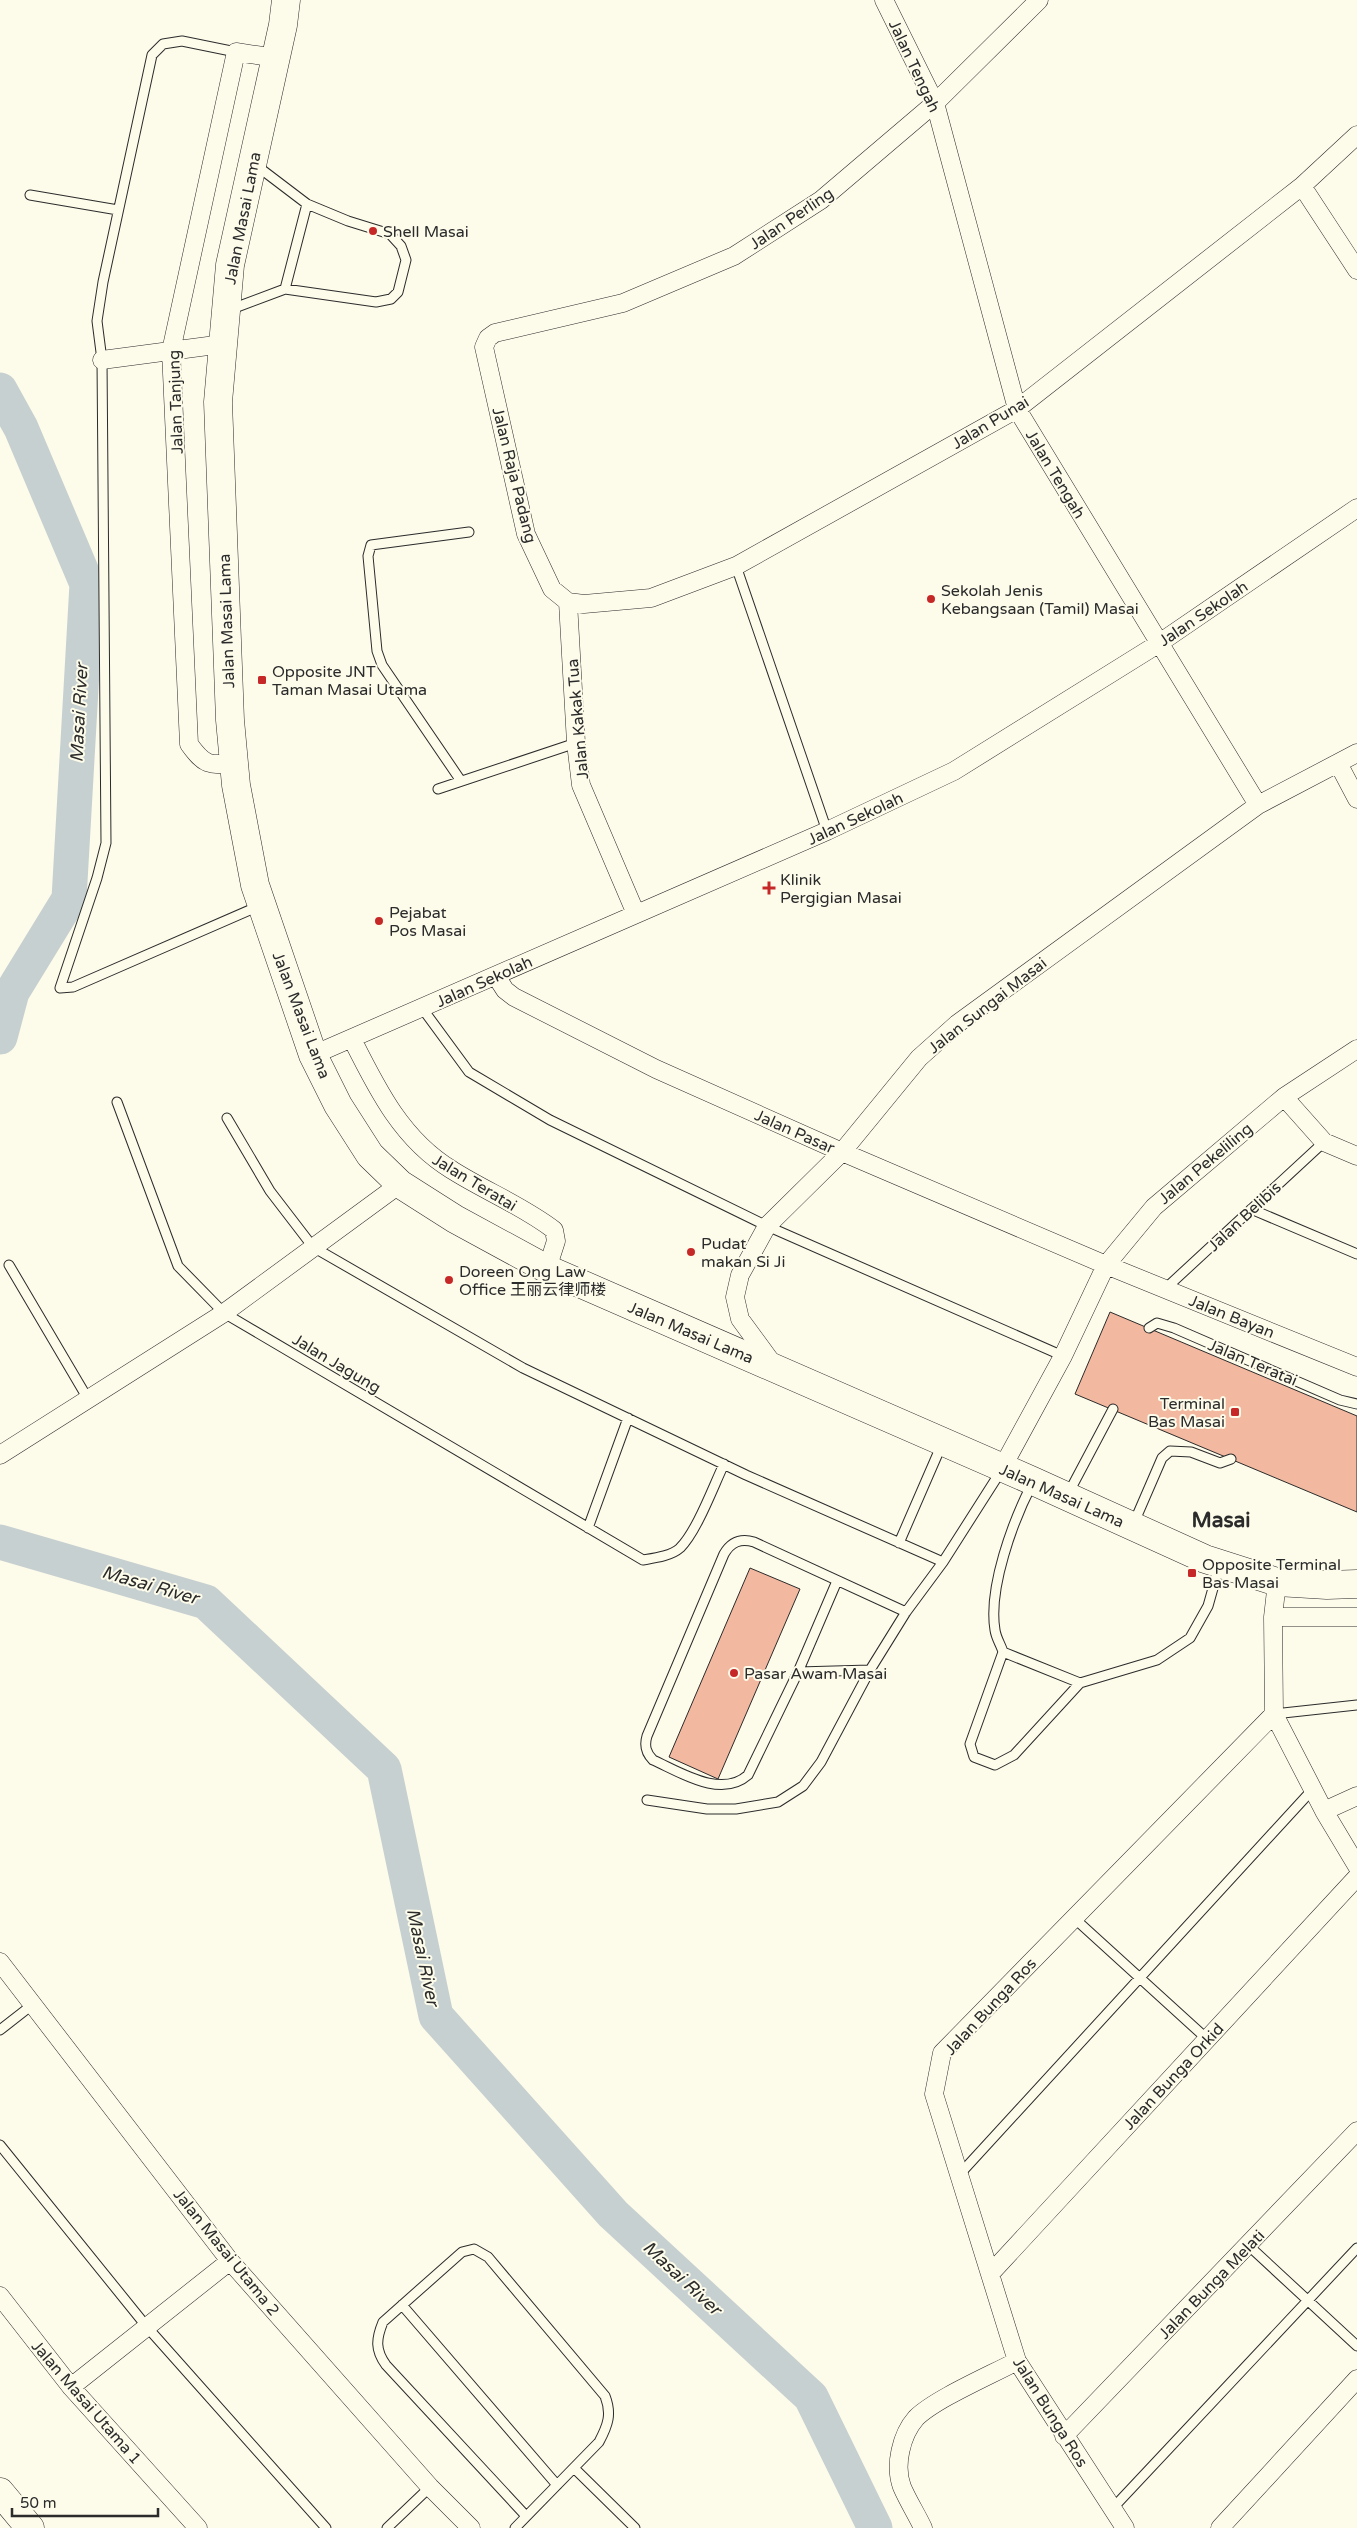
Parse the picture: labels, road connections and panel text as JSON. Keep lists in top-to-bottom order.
{
  "streets": {
    "main road": ["Jalan Masai Lama"],
    "street": [
      "Jalan Tengah",
      "Jalan Perling",
      "Jalan Tanjung",
      "Jalan Punai",
      "Jalan Raja Padang",
      "Jalan Sekolah",
      "Jalan Kakak Tua",
      "Jalan Sungai Masai",
      "Jalan Pasar",
      "Jalan Pekeliling",
      "Jalan Teratai",
      "Jalan Bayan",
      "Jalan Bunga Ros",
      "Jalan Bunga Orkid",
      "Jalan Masai Utama 2",
      "Jalan Bunga Melati",
      "Jalan Masai Utama 1"
    ],
    "lane": ["Jalan Belibis", "Jalan Jagung"]
  },
  "crossings": [
    ["Jalan Tengah", "Jalan Perling"],
    ["Jalan Tengah", "Jalan Punai"],
    ["Jalan Tengah", "Jalan Sekolah"],
    ["Jalan Tengah", "Jalan Sungai Masai"],
    ["Jalan Masai Lama", "Jalan Tanjung"],
    ["Jalan Masai Lama", "Jalan Sekolah"],
    ["Jalan Masai Lama", "Jalan Sungai Masai"],
    ["Jalan Masai Lama", "Jalan Pekeliling"],
    ["Jalan Masai Lama", "Jalan Teratai"],
    ["Jalan Perling", "Jalan Raja Padang"],
    ["Jalan Punai", "Jalan Raja Padang"],
    ["Jalan Punai", "Jalan Kakak Tua"],
    ["Jalan Raja Padang", "Jalan Kakak Tua"],
    ["Jalan Sekolah", "Jalan Kakak Tua"],
    ["Jalan Sekolah", "Jalan Pasar"],
    ["Jalan Sekolah", "Jalan Teratai"],
    ["Jalan Sungai Masai", "Jalan Pasar"],
    ["Jalan Pasar", "Jalan Pekeliling"],
    ["Jalan Pasar", "Jalan Bayan"],
    ["Jalan Pekeliling", "Jalan Bayan"],
    ["Jalan Belibis", "Jalan Bayan"],
    ["Jalan Bunga Ros", "Jalan Bunga Orkid"],
    ["Jalan Bunga Ros", "Jalan Bunga Melati"]
  ],
  "districts": ["Masai"],
  "water": ["Masai River"],
  "places": {
    "other": [
      "Shell Masai",
      "Sekolah Jenis Kebangsaan (Tamil) Masai",
      "Pejabat Pos Masai",
      "Pudat makan Si Ji",
      "Doreen Ong Law Office 王丽云律师楼",
      "Pasar Awam Masai"
    ],
    "transit": ["Opposite JNT Taman Masai Utama", "Terminal Bas Masai", "Opposite Terminal Bas Masai"],
    "health": ["Klinik Pergigian Masai"]
  },
  "scale_bar": "50 m"
}
